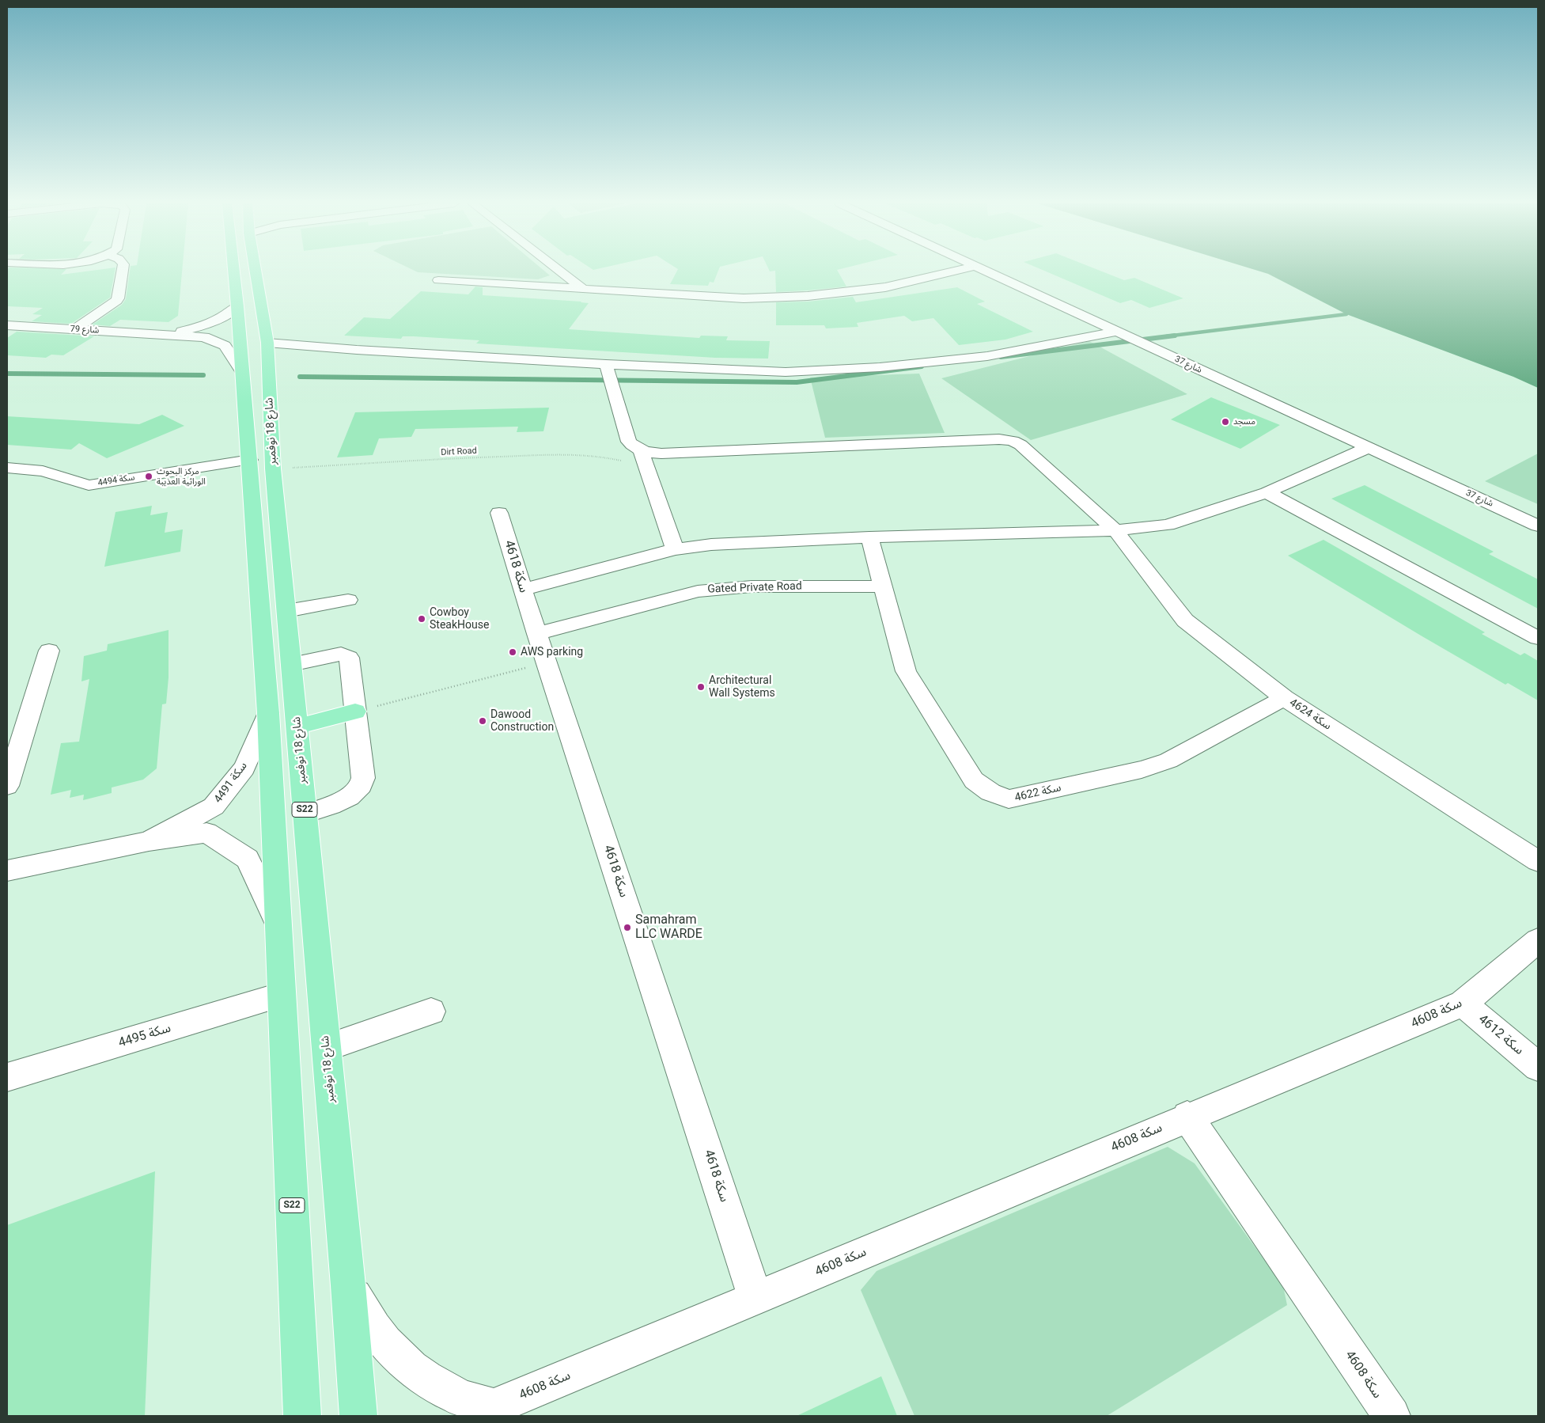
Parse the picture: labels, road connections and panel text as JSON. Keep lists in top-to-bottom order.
{
  "streets": {
    "main road": ["شارع 18 نوفمبر", "S22"],
    "street": [
      "79 شارع",
      "شارع 37",
      "سكة 4494",
      "سكة 4618",
      "Gated Private Road",
      "سكة 4624",
      "سكة 4491",
      "سكة 4622",
      "سكة 4608",
      "سكة 4612",
      "سكة 4495"
    ],
    "path": ["Dirt Road"]
  },
  "crossings": [
    ["79 شارع", "شارع 18 نوفمبر"],
    ["شارع 18 نوفمبر", "Dirt Road"],
    ["شارع 18 نوفمبر", "سكة 4494"],
    ["شارع 18 نوفمبر", "سكة 4491"],
    ["شارع 18 نوفمبر", "سكة 4608"],
    ["شارع 18 نوفمبر", "سكة 4495"],
    ["Dirt Road", "سكة 4624"],
    ["سكة 4618", "Gated Private Road"],
    ["سكة 4618", "سكة 4608"],
    ["Gated Private Road", "سكة 4622"],
    ["سكة 4624", "سكة 4622"],
    ["سكة 4608", "سكة 4612"]
  ],
  "places": [
    "مسجد",
    "مركز البحوث الوراثية العذيبة",
    "Cowboy SteakHouse",
    "AWS parking",
    "Architectural Wall Systems",
    "Dawood Construction",
    "Samahram LLC WARDE"
  ]
}
